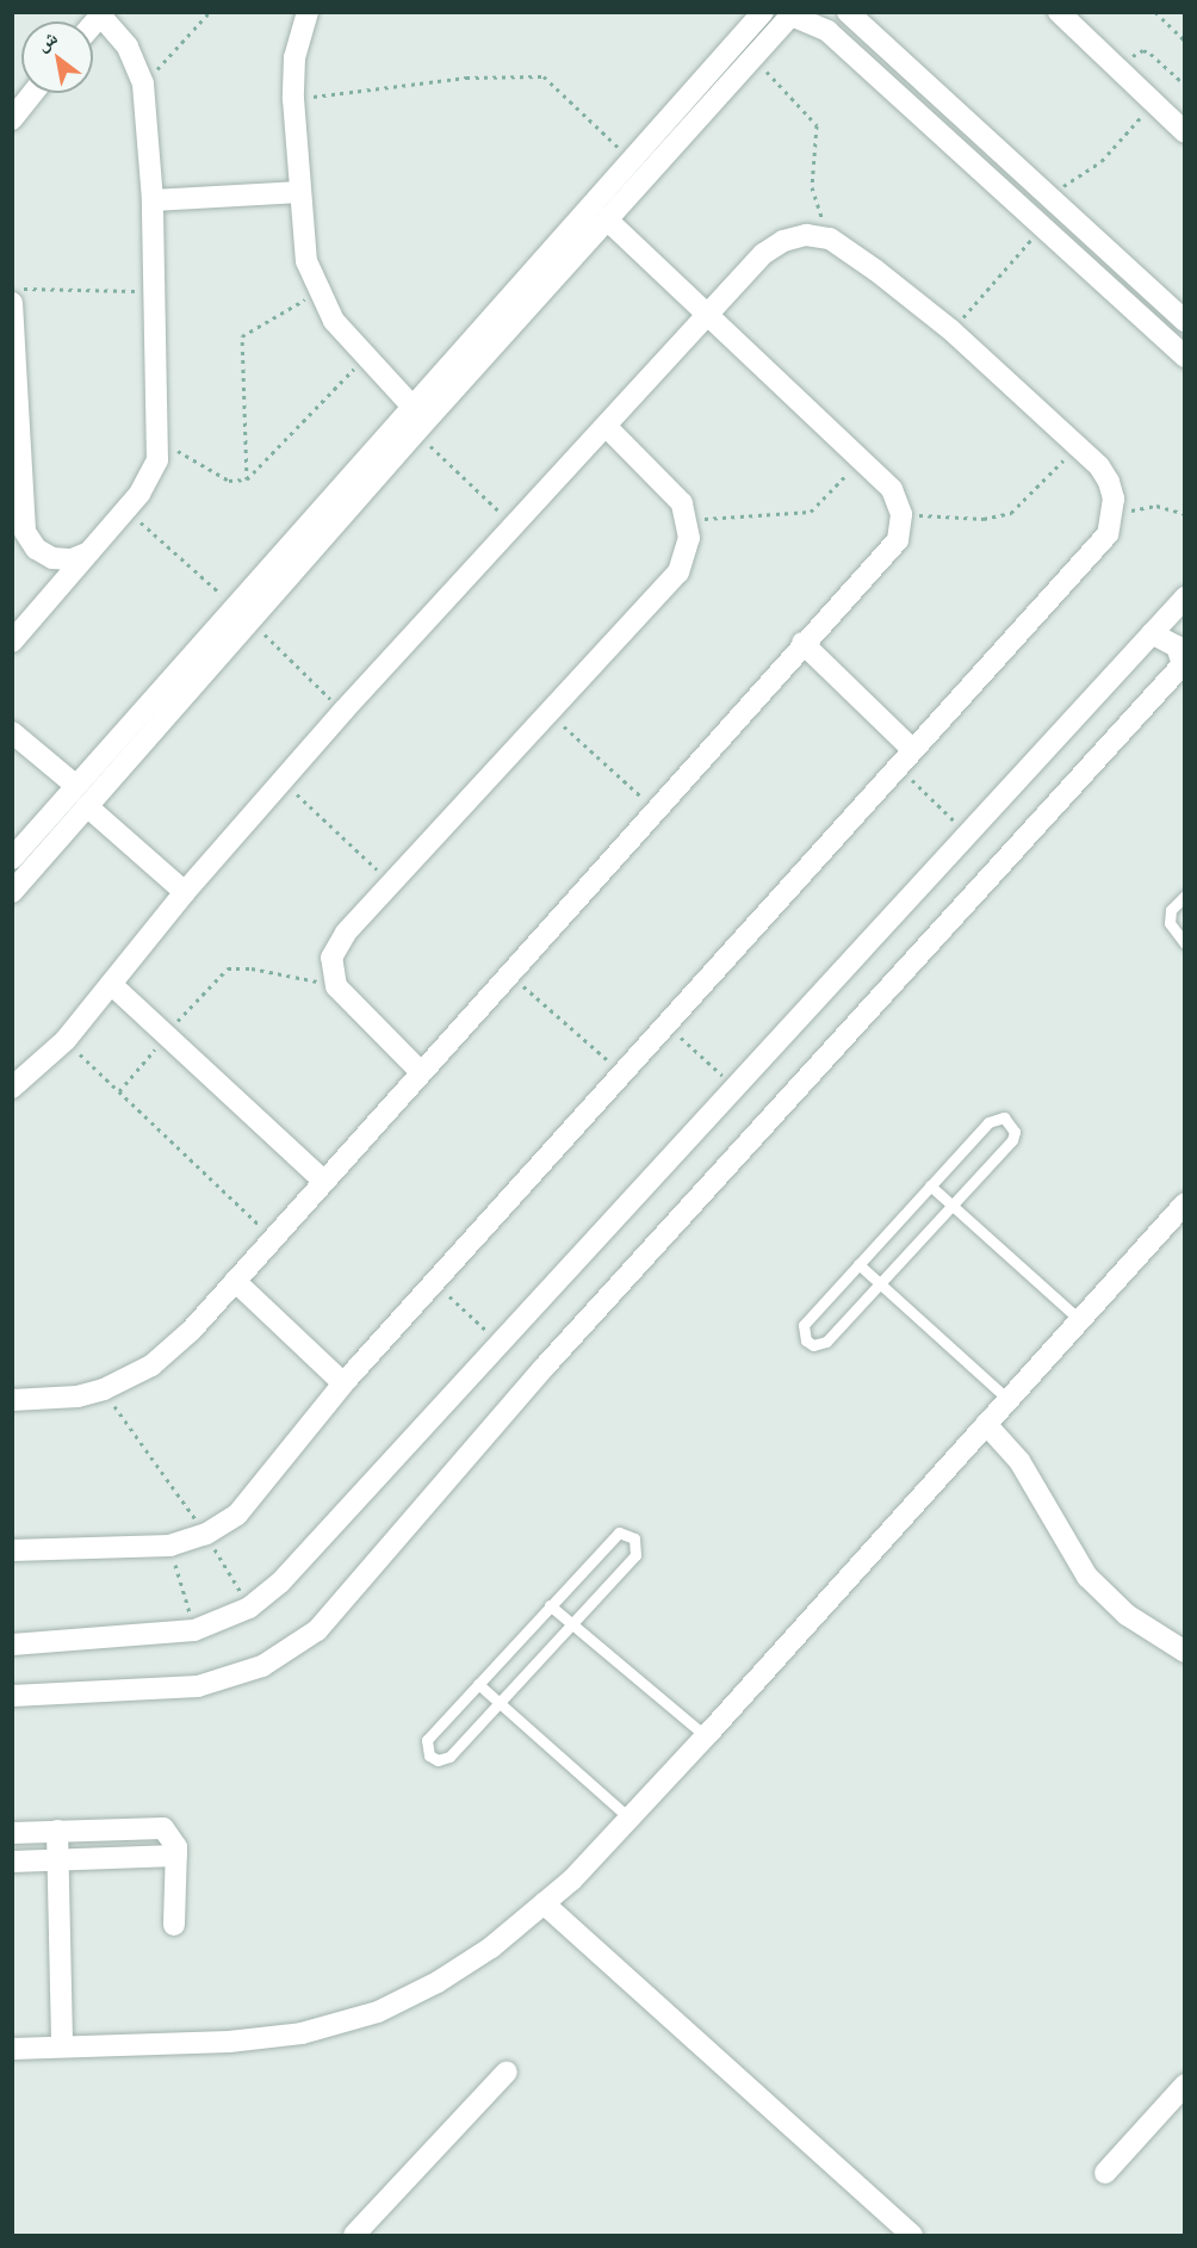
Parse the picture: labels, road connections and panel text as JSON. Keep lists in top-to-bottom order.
{
  "north": "top left"
}
